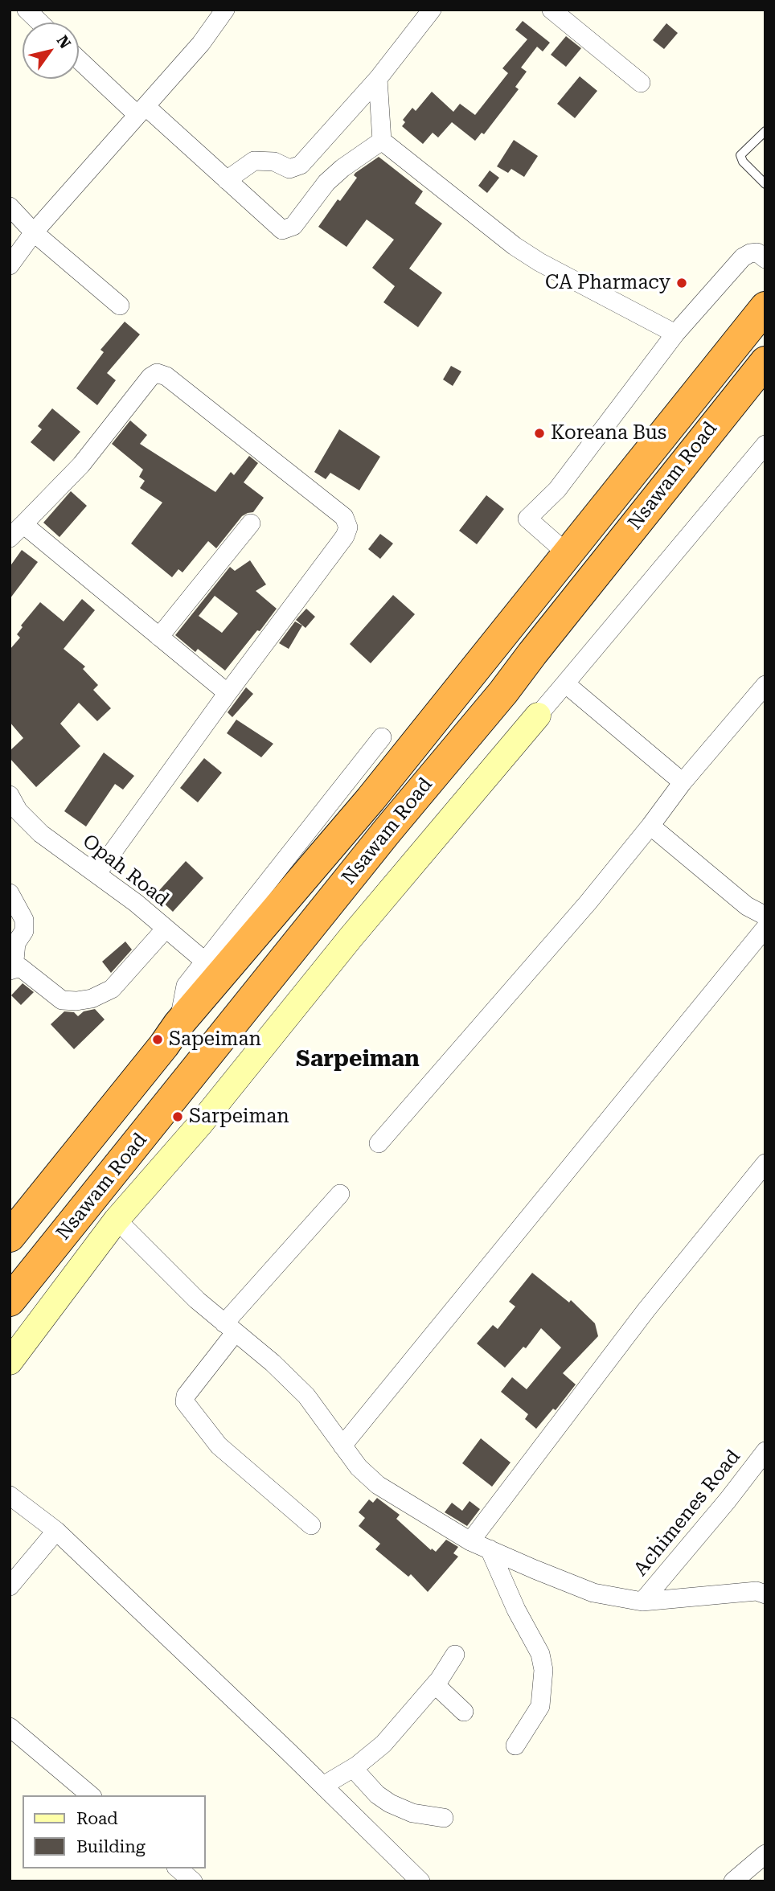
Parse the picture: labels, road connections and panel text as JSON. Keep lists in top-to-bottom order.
{
  "streets": {
    "highway": ["Nsawam Road"],
    "street": ["Opah Road", "Achimenes Road"]
  },
  "crossings": [
    ["Nsawam Road", "Opah Road"]
  ],
  "districts": ["Sarpeiman"],
  "places": [
    "CA Pharmacy",
    "Koreana Bus",
    "Sapeiman",
    "Sarpeiman"
  ],
  "legend": ["Road", "Building"],
  "north": "top right"
}
